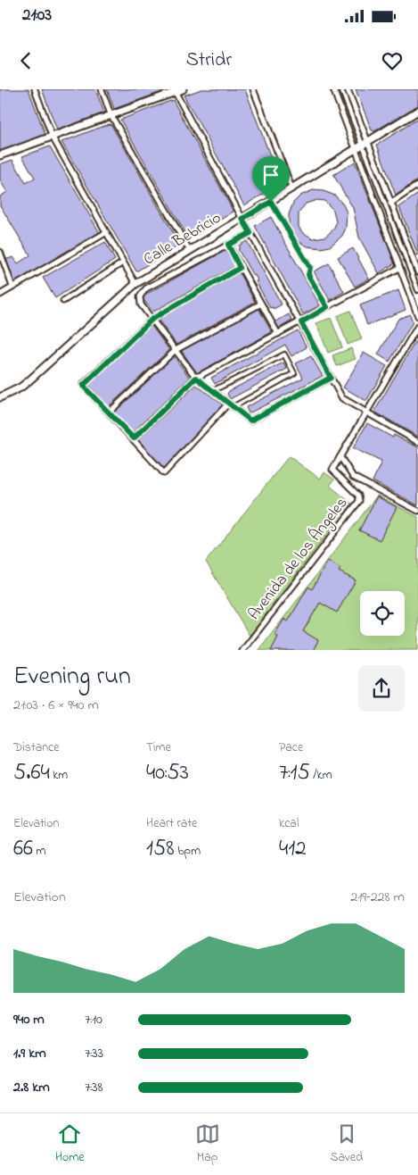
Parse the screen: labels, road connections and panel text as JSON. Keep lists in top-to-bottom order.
{
  "streets": {
    "street": ["Calle Bebricio", "Avenida de los Ángeles"]
  },
  "page": {
    "status": "21:03",
    "header": "Stridr",
    "heading": ["Evening run", "21:03 · 6 × 940 m"],
    "stats": [
      ["Distance", "5.64 km"],
      ["Time", "40:53"],
      ["Pace", "7:15 /km"],
      ["Elevation", "66 m"],
      ["Heart rate", "158 bpm"],
      ["kcal", "412"]
    ],
    "chart": ["Elevation", "219–228 m"],
    "list": [
      {
        "name": "940 m",
        "note": "7:10"
      },
      {
        "name": "1.9 km",
        "note": "7:33"
      },
      {
        "name": "2.8 km",
        "note": "7:38"
      }
    ],
    "tabs": ["Home", "Map", "Saved"]
  }
}
